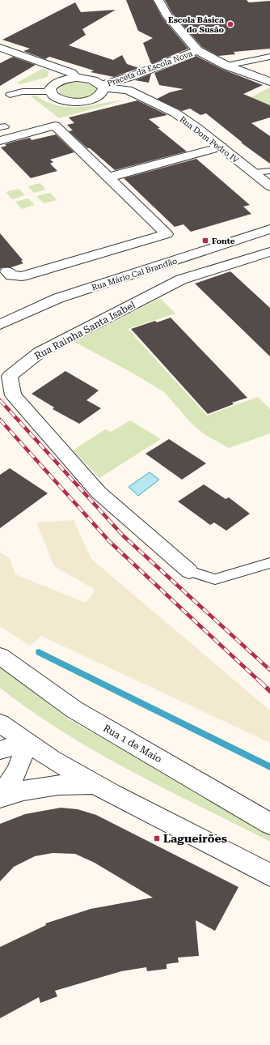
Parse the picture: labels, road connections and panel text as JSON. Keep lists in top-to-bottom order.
{
  "streets": {
    "street": [
      "Praceta da Escola Nova",
      "Rua Dom Pedro IV",
      "Rua Mário Cal Brandão",
      "Rua Rainha Santa Isabel",
      "Rua 1 de Maio"
    ]
  },
  "crossings": [
    ["Praceta da Escola Nova", "Rua Dom Pedro IV"]
  ],
  "places": {
    "other": ["Escola Básica do Susão"],
    "transit": ["Fonte", "Lagueirões"]
  }
}
